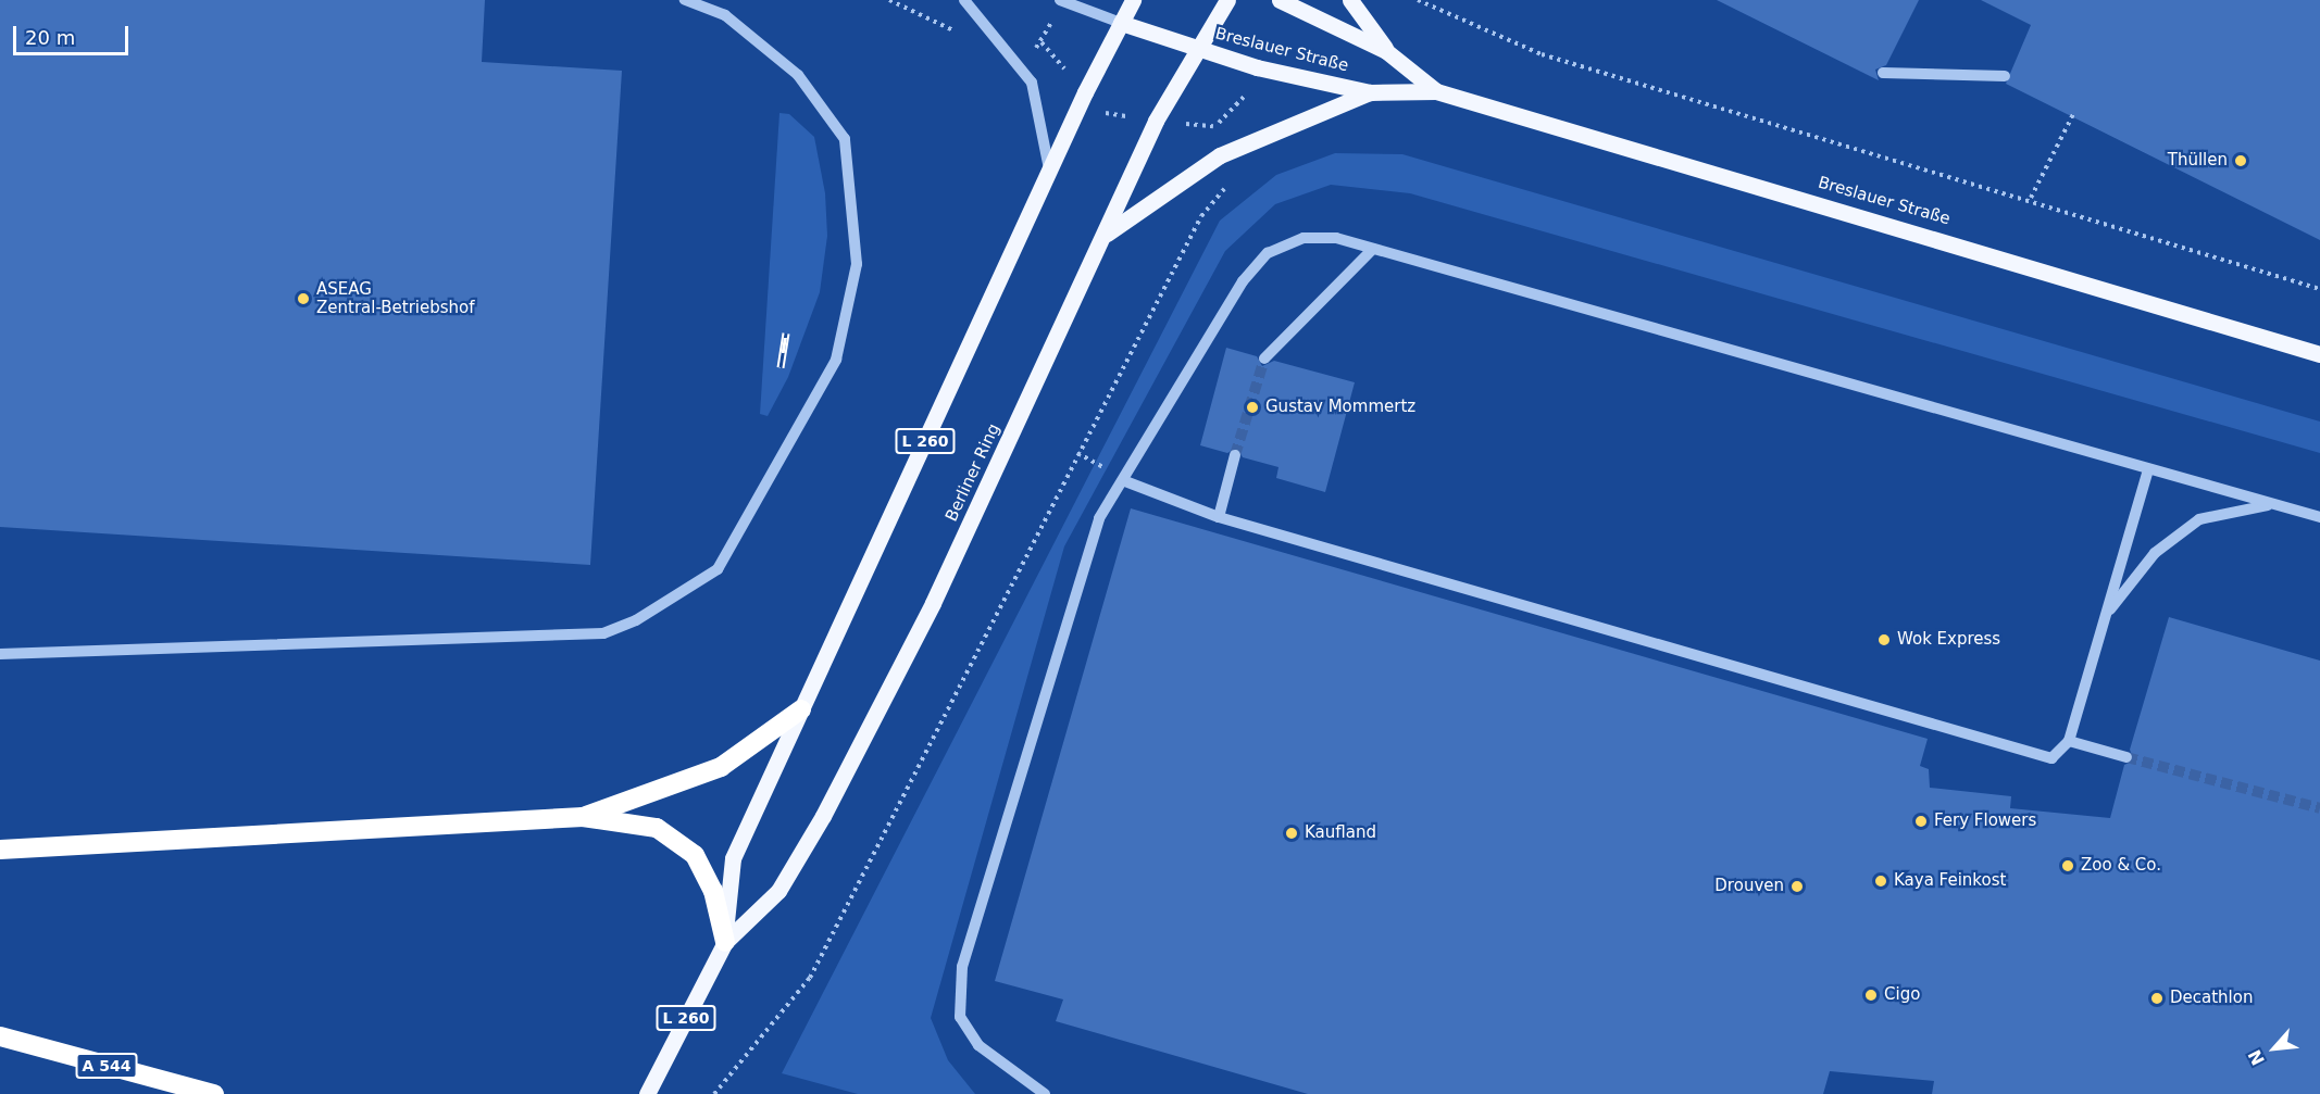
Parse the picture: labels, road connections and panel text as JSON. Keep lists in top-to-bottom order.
{
  "streets": {
    "highway": ["A 544"],
    "main road": ["Breslauer Straße", "L 260", "Berliner Ring"]
  },
  "crossings": [
    ["Breslauer Straße", "Berliner Ring"]
  ],
  "places": [
    "Thüllen",
    "ASEAG Zentral-Betriebshof",
    "Gustav Mommertz",
    "Wok Express",
    "Fery Flowers",
    "Kaufland",
    "Zoo & Co.",
    "Kaya Feinkost",
    "Drouven",
    "Cigo",
    "Decathlon"
  ],
  "scale_bar": "20 m",
  "north": "bottom left"
}
